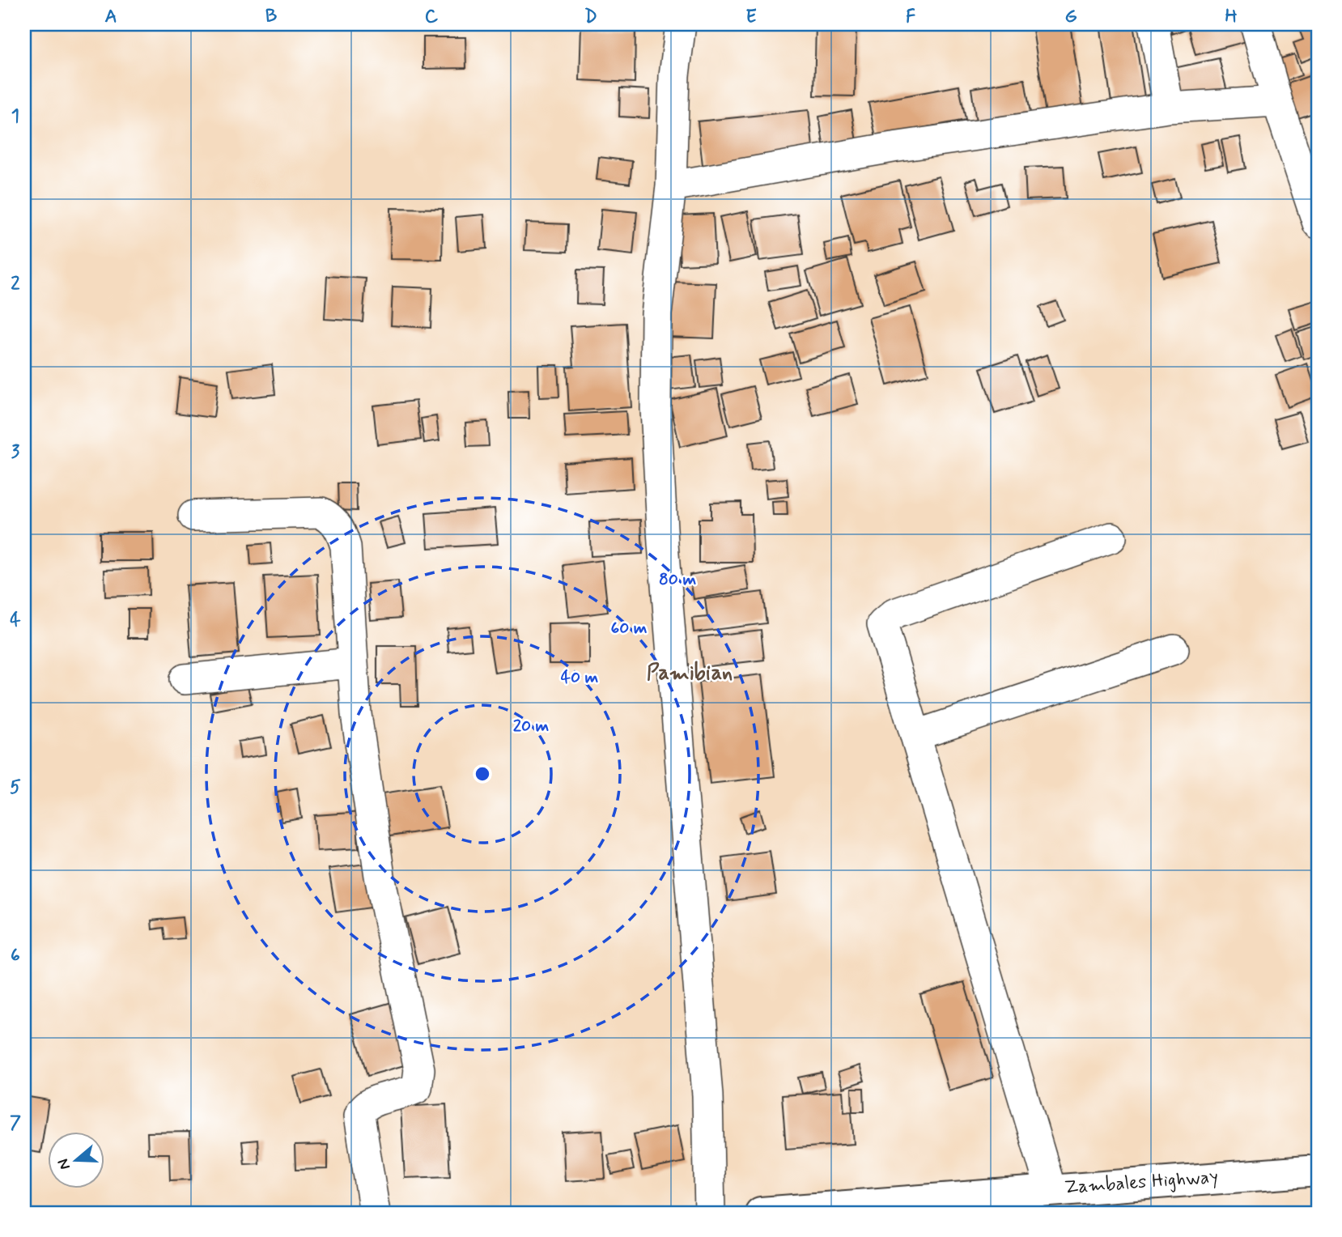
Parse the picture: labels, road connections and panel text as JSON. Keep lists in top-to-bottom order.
{
  "streets": {
    "main road": ["Zambales Highway"]
  },
  "districts": ["Pamibian"],
  "north": "left",
  "grid": {
    "columns": [
      "A",
      "B",
      "C",
      "D",
      "E",
      "F",
      "G",
      "H"
    ],
    "rows": [
      "1",
      "2",
      "3",
      "4",
      "5",
      "6",
      "7"
    ]
  },
  "rings": [
    "80 m",
    "60 m",
    "40 m",
    "20 m"
  ]
}
